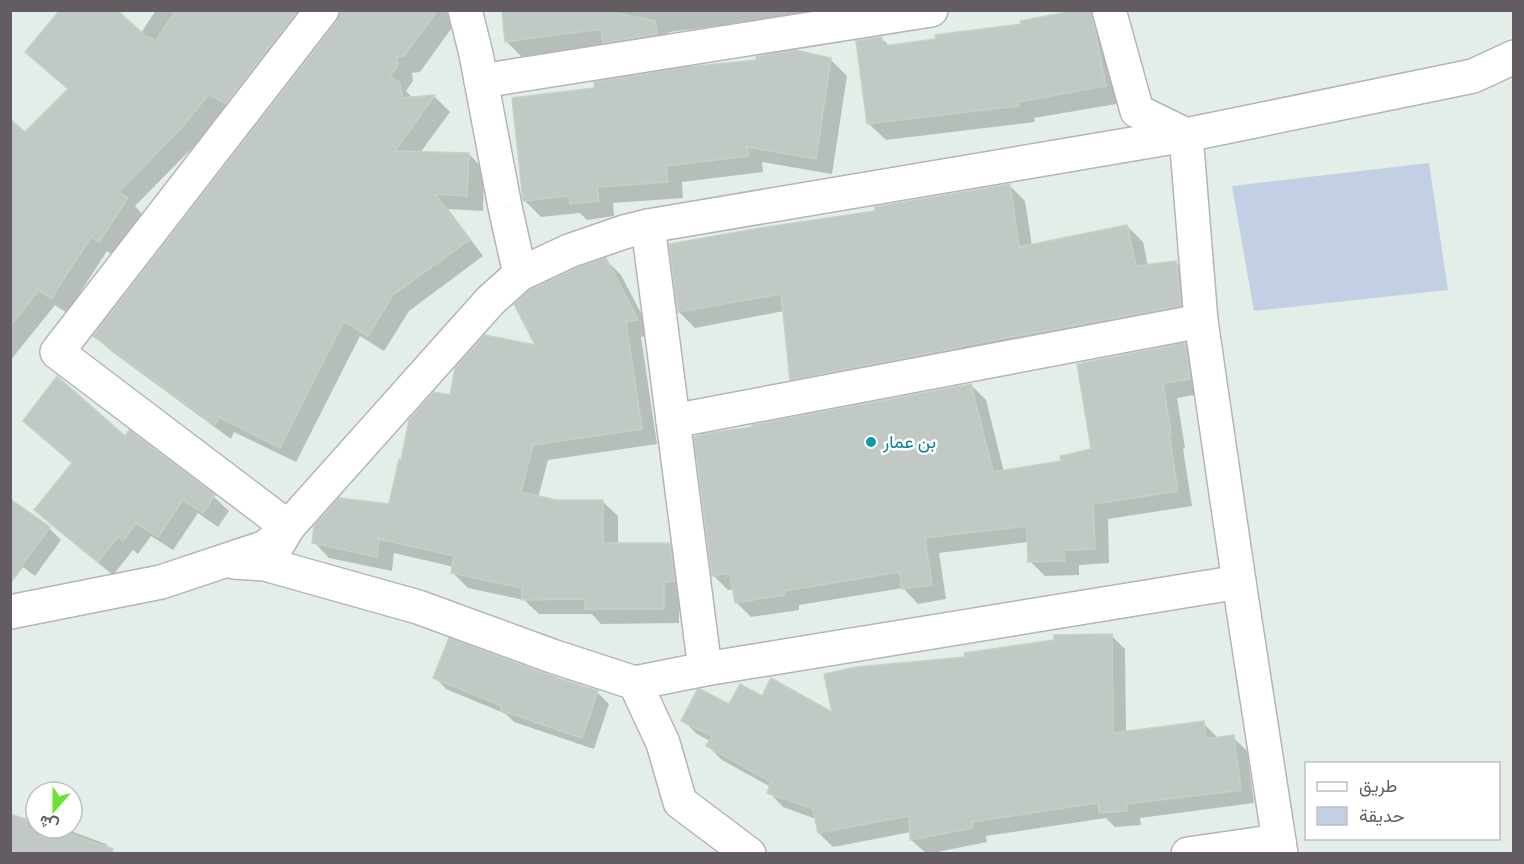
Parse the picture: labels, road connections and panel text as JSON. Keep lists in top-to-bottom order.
{
  "places": ["بن عمار"],
  "legend": ["طريق", "حديقة"],
  "north": "bottom"
}
